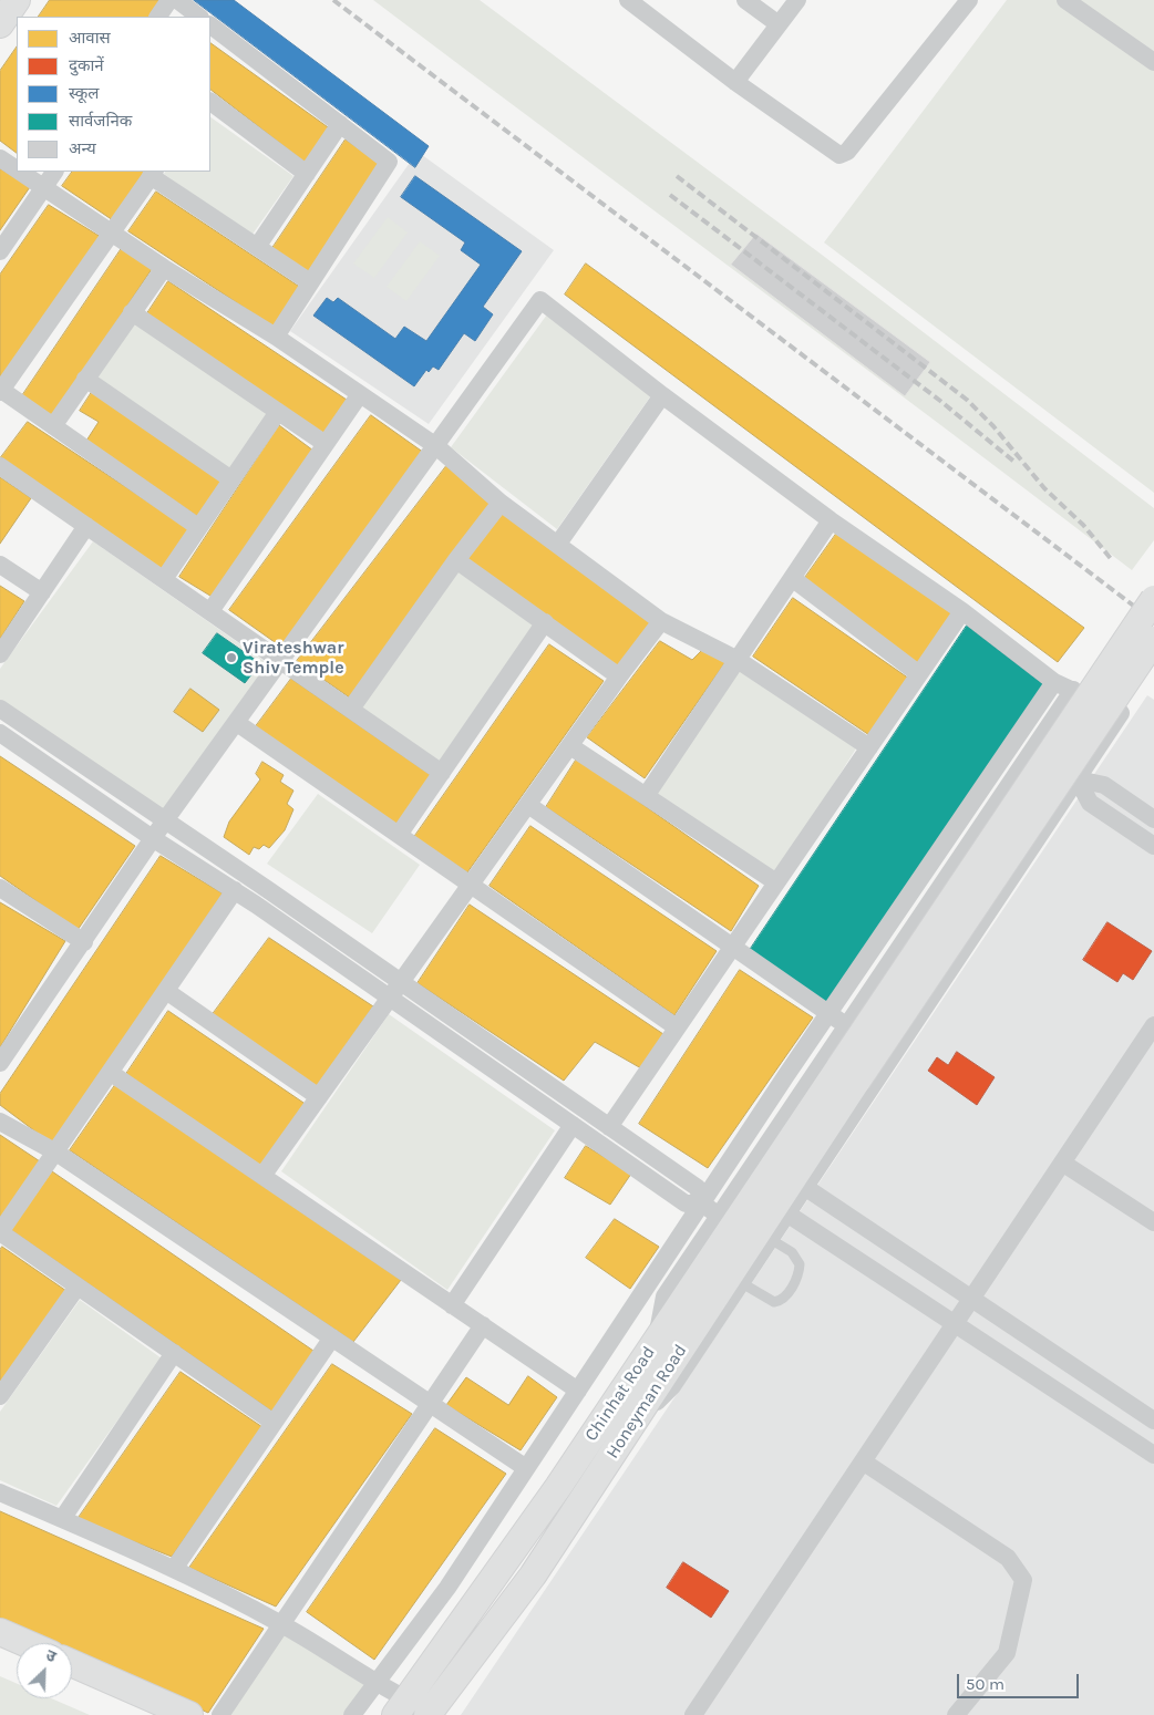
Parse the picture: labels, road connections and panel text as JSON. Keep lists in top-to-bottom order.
{
  "streets": {
    "street": ["Chinhat Road", "Honeyman Road"]
  },
  "crossings": [
    ["Chinhat Road", "Honeyman Road"]
  ],
  "places": ["Virateshwar Shiv Temple"],
  "legend": [
    "आवास",
    "दुकानें",
    "स्कूल",
    "सार्वजनिक",
    "अन्य"
  ],
  "scale_bar": "50 m",
  "north": "top right"
}
